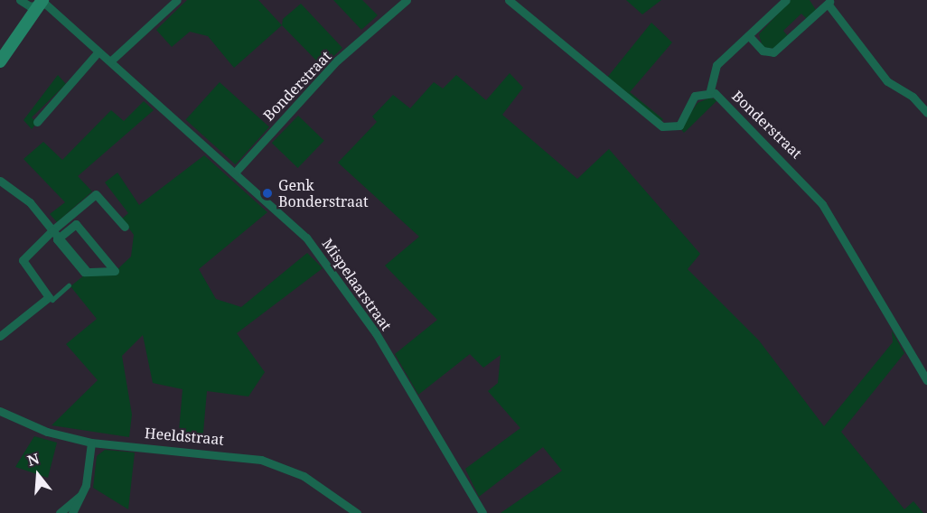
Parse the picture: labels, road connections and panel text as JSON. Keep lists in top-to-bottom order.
{
  "streets": {
    "street": ["Bonderstraat", "Mispelaarstraat", "Heeldstraat"]
  },
  "crossings": [
    ["Bonderstraat", "Mispelaarstraat"]
  ],
  "places": ["Genk Bonderstraat"],
  "north": "top"
}
